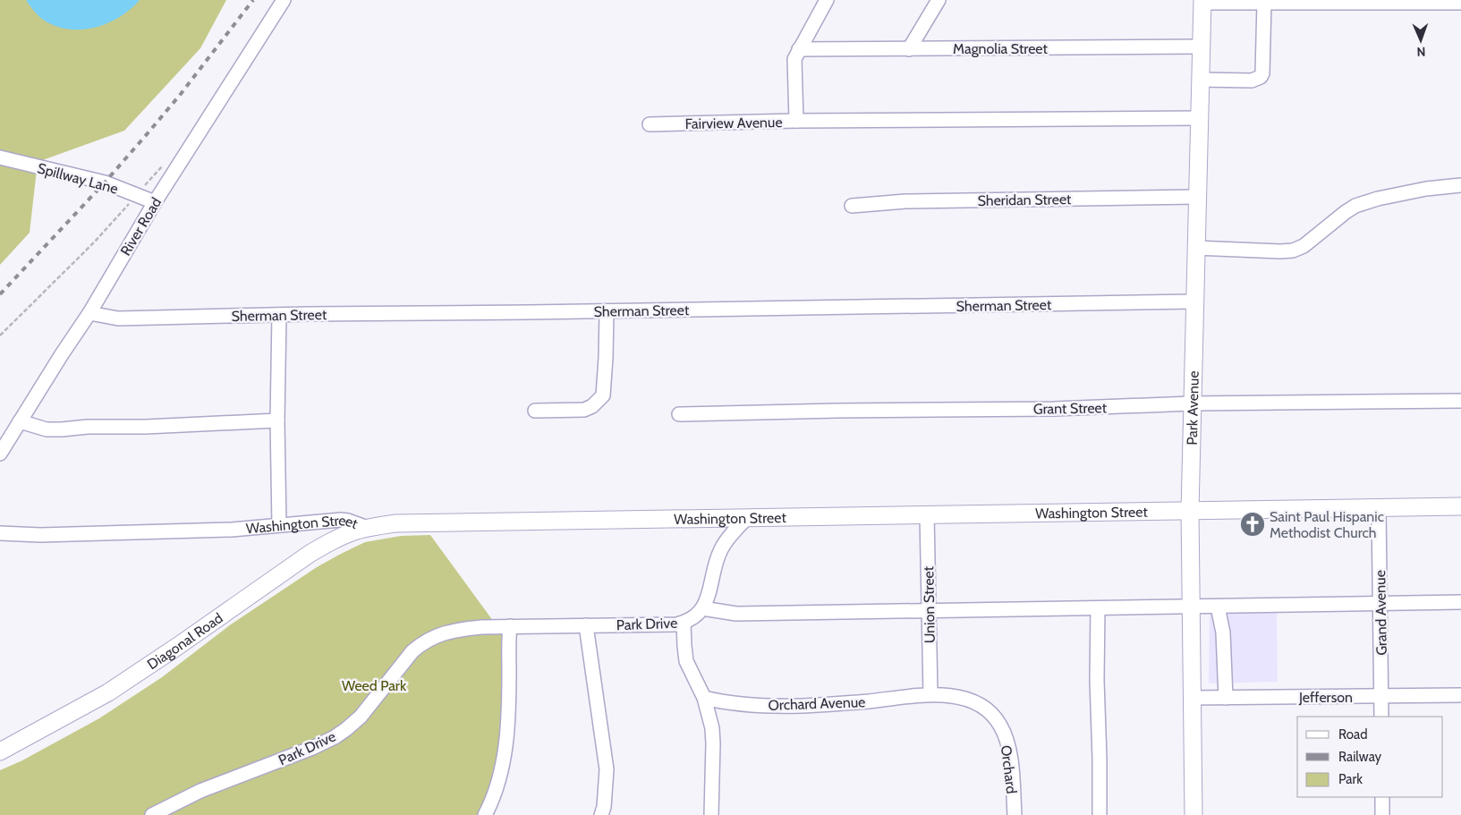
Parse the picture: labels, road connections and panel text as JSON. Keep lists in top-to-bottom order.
{
  "streets": {
    "main road": ["Park Avenue", "Washington Street", "Diagonal Road"],
    "street": [
      "Magnolia Street",
      "Fairview Avenue",
      "Spillway Lane",
      "Sheridan Street",
      "River Road",
      "Sherman Street",
      "Grant Street",
      "Union Street",
      "Grand Avenue",
      "Park Drive",
      "Jefferson",
      "Orchard Avenue",
      "Orchard"
    ]
  },
  "crossings": [
    ["Magnolia Street", "Fairview Avenue"],
    ["Magnolia Street", "Park Avenue"],
    ["Spillway Lane", "River Road"],
    ["Sheridan Street", "Park Avenue"],
    ["River Road", "Sherman Street"],
    ["Sherman Street", "Park Avenue"],
    ["Park Avenue", "Grant Street"],
    ["Park Avenue", "Washington Street"],
    ["Park Avenue", "Jefferson"],
    ["Washington Street", "Union Street"],
    ["Washington Street", "Grand Avenue"],
    ["Washington Street", "Diagonal Road"],
    ["Union Street", "Orchard Avenue"],
    ["Union Street", "Orchard"],
    ["Grand Avenue", "Jefferson"],
    ["Orchard Avenue", "Orchard"]
  ],
  "parks": ["Weed Park"],
  "places": {
    "church": ["Saint Paul Hispanic Methodist Church"]
  },
  "legend": ["Road", "Railway", "Park"],
  "north": "bottom"
}
